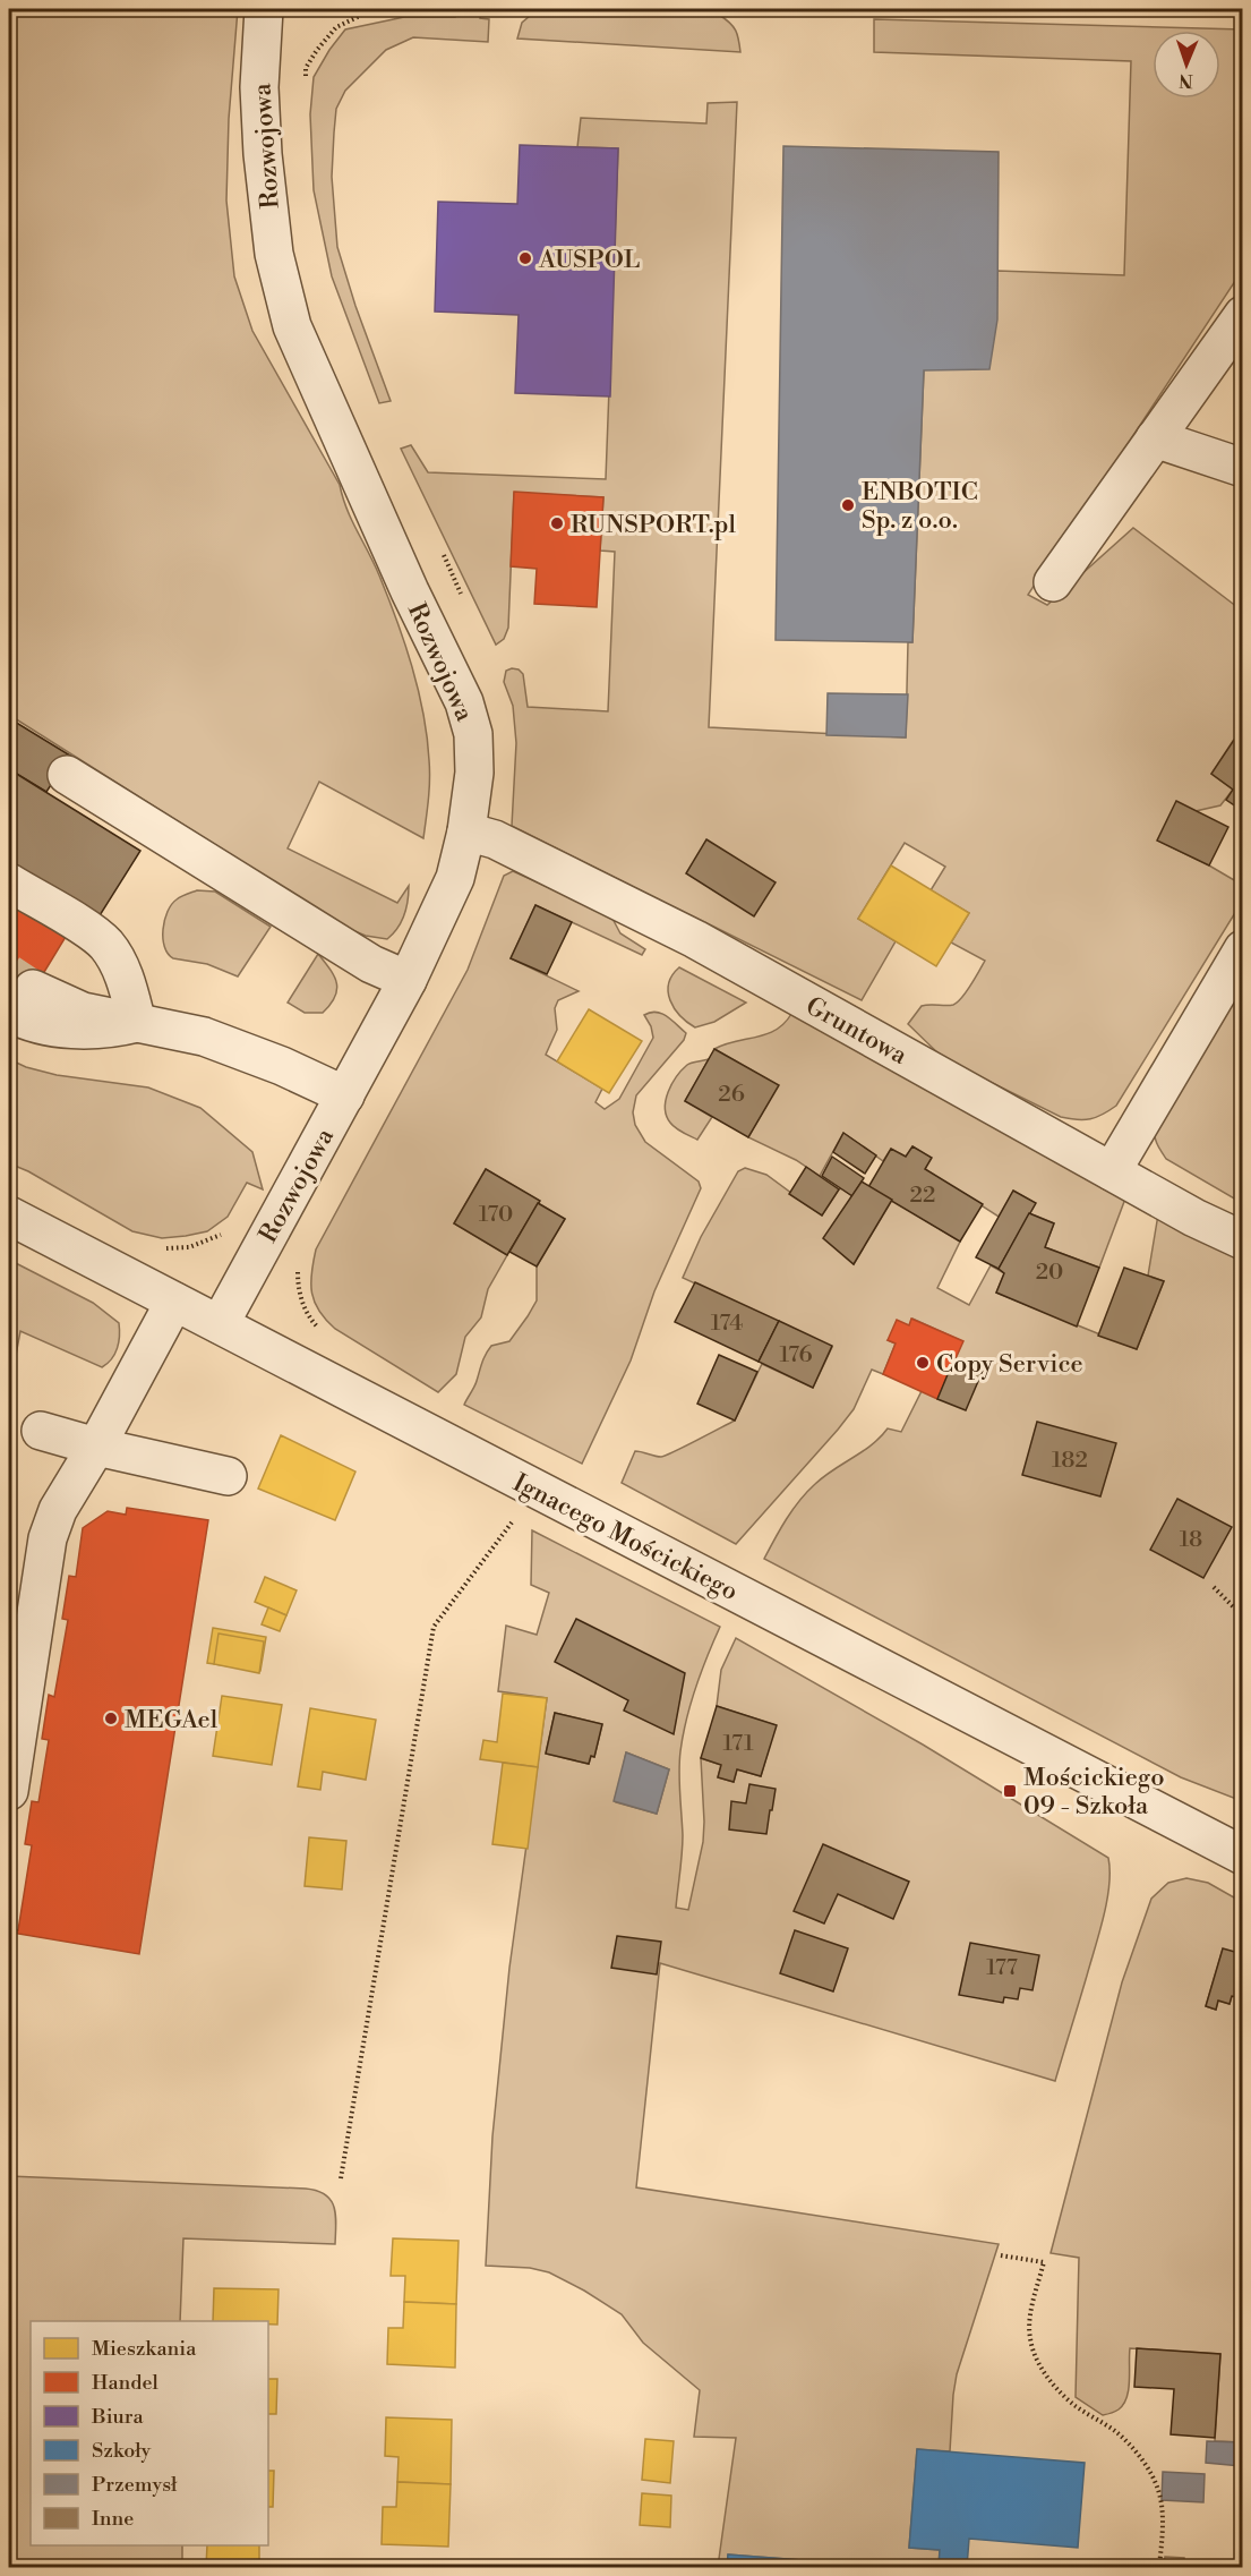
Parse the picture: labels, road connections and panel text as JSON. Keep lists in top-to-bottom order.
{
  "streets": {
    "street": ["Rozwojowa", "Gruntowa", "Ignacego Mościckiego"]
  },
  "crossings": [
    ["Rozwojowa", "Gruntowa"],
    ["Rozwojowa", "Ignacego Mościckiego"]
  ],
  "places": {
    "other": [
      "AUSPOL",
      "ENBOTIC Sp. z o.o.",
      "RUNSPORT.pl",
      "Copy Service",
      "MEGAel"
    ],
    "transit": ["Mościckiego 09 - Szkoła"]
  },
  "house_numbers": [
    "26",
    "22",
    "170",
    "20",
    "174",
    "176",
    "182",
    "18",
    "171",
    "177"
  ],
  "legend": [
    "Mieszkania",
    "Handel",
    "Biura",
    "Szkoły",
    "Przemysł",
    "Inne"
  ],
  "north": "bottom"
}
